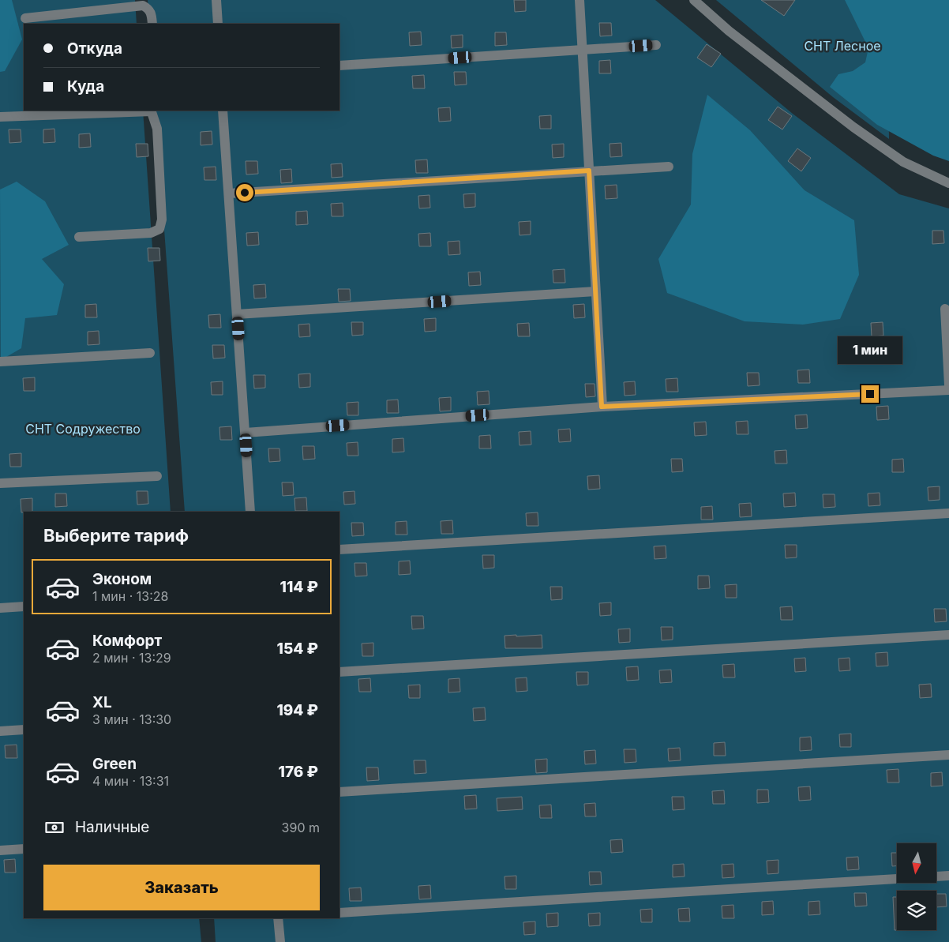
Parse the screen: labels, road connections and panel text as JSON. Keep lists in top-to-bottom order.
{
  "parks": ["СНТ Лесное", "СНТ Содружество"],
  "north": "bottom",
  "page": {
    "banner": ["Откуда", "Куда"],
    "bubble": "1 мин",
    "heading": "Выберите тариф",
    "list": [
      {
        "name": "Эконом",
        "note": "1 мин · 13:28",
        "value": "114 ₽"
      },
      {
        "name": "Комфорт",
        "note": "2 мин · 13:29",
        "value": "154 ₽"
      },
      {
        "name": "XL",
        "note": "3 мин · 13:30",
        "value": "194 ₽"
      },
      {
        "name": "Green",
        "note": "4 мин · 13:31",
        "value": "176 ₽"
      }
    ],
    "pay": ["Наличные", "390 m"],
    "buttons": "Заказать"
  }
}
